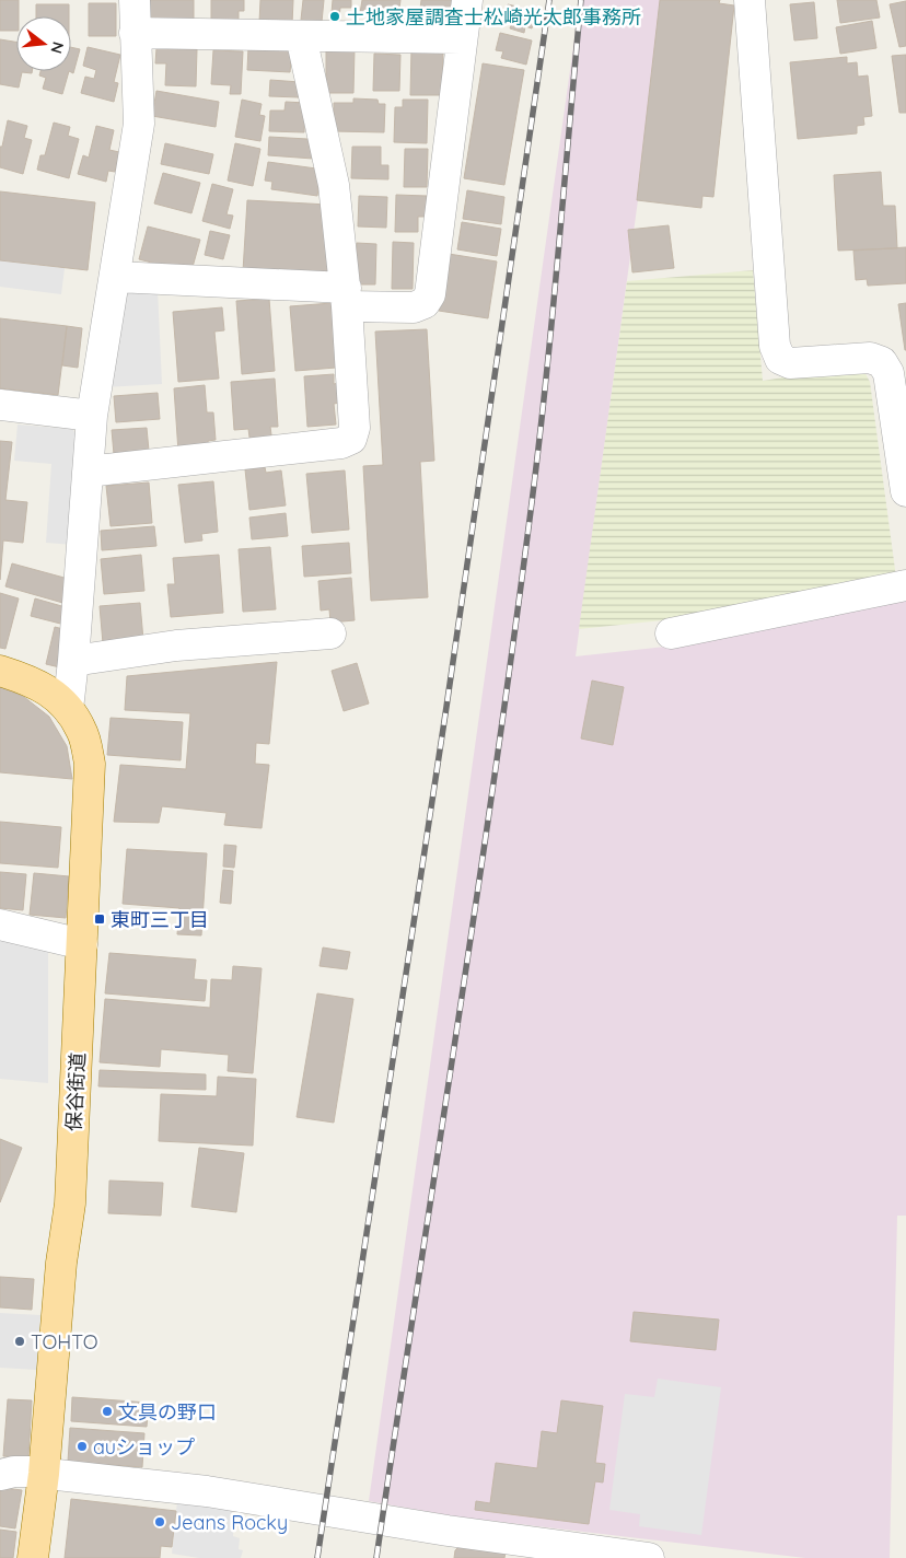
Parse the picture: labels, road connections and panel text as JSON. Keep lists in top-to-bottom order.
{
  "streets": {
    "main road": ["保谷街道"]
  },
  "places": {
    "other": [
      "土地家屋調査士松崎光太郎事務所",
      "TOHTO",
      "文具の野口",
      "auショップ",
      "Jeans Rocky"
    ],
    "transit": ["東町三丁目"]
  },
  "north": "right"
}
